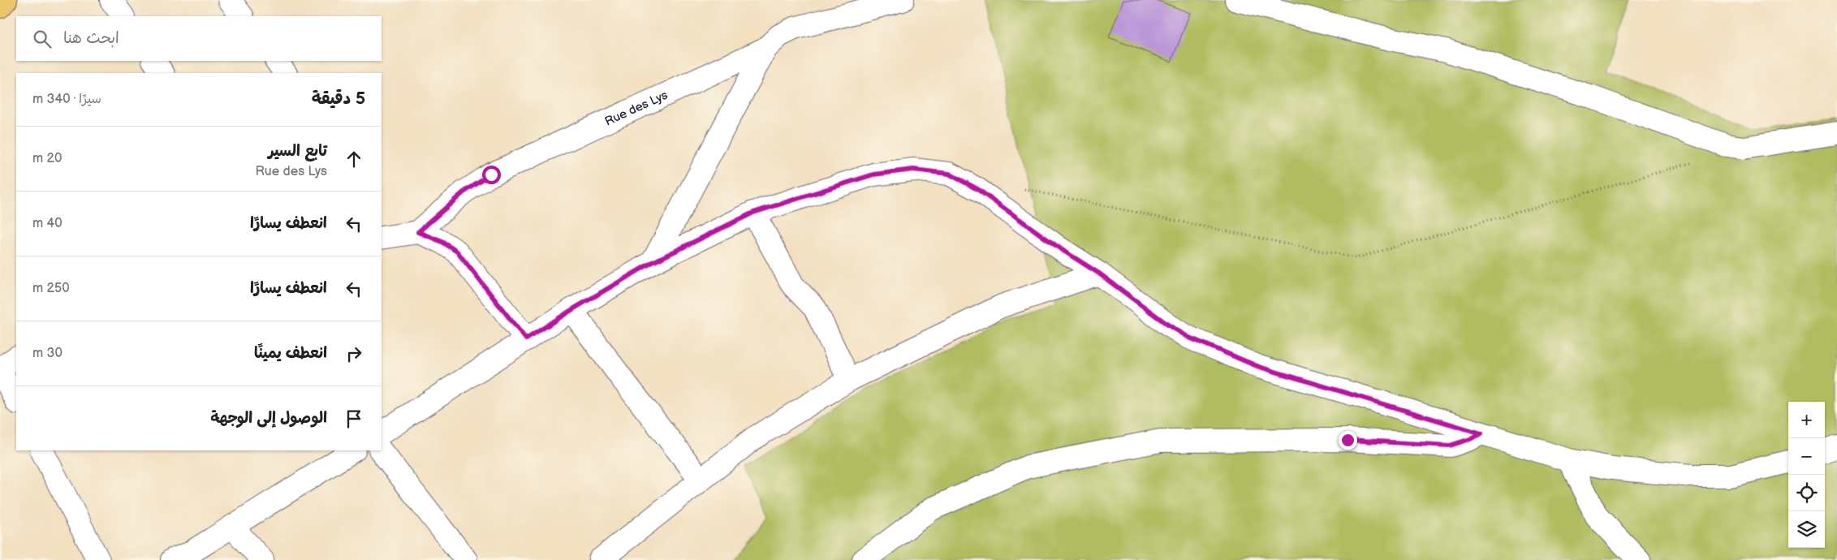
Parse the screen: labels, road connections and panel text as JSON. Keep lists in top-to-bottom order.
{
  "streets": {
    "street": ["Rue des Lys"]
  },
  "page": {
    "search": "ابحث هنا",
    "heading": ["5 دقيقة", "سيرًا · 340 m"],
    "list": [
      ["تابع السير", "Rue des Lys", "20 m"],
      ["انعطف يسارًا", "40 m"],
      ["انعطف يسارًا", "250 m"],
      ["انعطف يمينًا", "30 m"],
      "الوصول إلى الوجهة"
    ],
    "map_buttons": ["+", "−"]
  }
}
